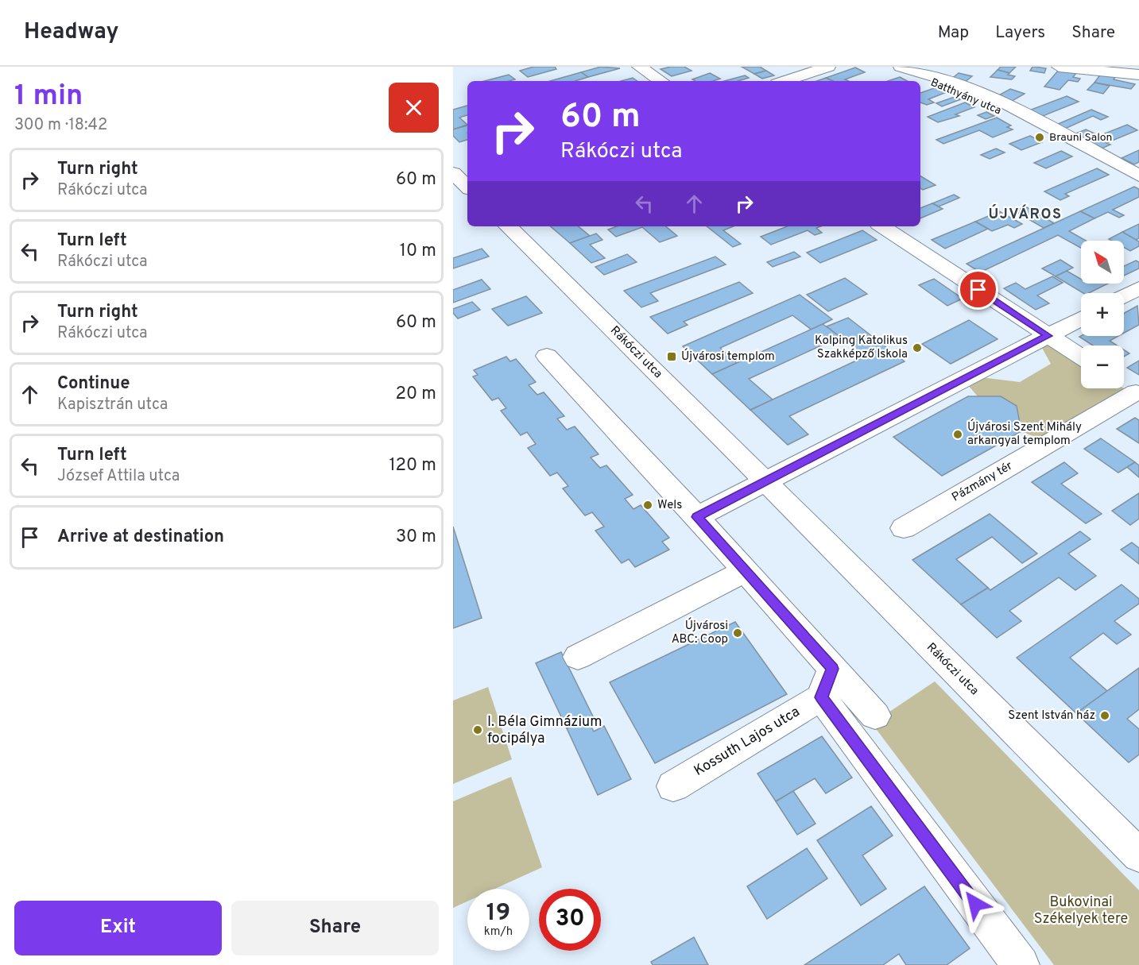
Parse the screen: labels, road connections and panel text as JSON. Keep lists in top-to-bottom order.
{
  "streets": {
    "street": [
      "Batthyány utca",
      "Rákóczi utca",
      "Pázmány tér",
      "Kossuth Lajos utca"
    ]
  },
  "districts": ["ÚJVÁROS"],
  "parks": ["Bukovinai Székelyek tere"],
  "places": {
    "other": [
      "Brauni Salon",
      "Kolping Katolikus Szakképző Iskola",
      "Újvárosi Szent Mihály arkangyal templom",
      "Wels",
      "Újvárosi ABC: Coop",
      "Szent István ház",
      "I. Béla Gimnázium focipálya"
    ],
    "transit": ["Újvárosi templom"]
  },
  "north": "top left",
  "page": {
    "header": "Headway",
    "nav": ["Map", "Layers", "Share"],
    "heading": ["1 min", "300 m · 18:42"],
    "turn": ["60 m", "Rákóczi utca"],
    "list": [
      {
        "name": "Turn right",
        "note": "Rákóczi utca",
        "value": "60 m"
      },
      {
        "name": "Turn left",
        "note": "Rákóczi utca",
        "value": "10 m"
      },
      {
        "name": "Turn right",
        "note": "Rákóczi utca",
        "value": "60 m"
      },
      {
        "name": "Continue",
        "note": "Kapisztrán utca",
        "value": "20 m"
      },
      {
        "name": "Turn left",
        "note": "József Attila utca",
        "value": "120 m"
      },
      {
        "name": "Arrive at destination",
        "value": "30 m"
      }
    ],
    "map_buttons": ["+", "−"],
    "speed": "19 km/h",
    "limit": "30",
    "buttons": ["Exit", "Share"]
  }
}
